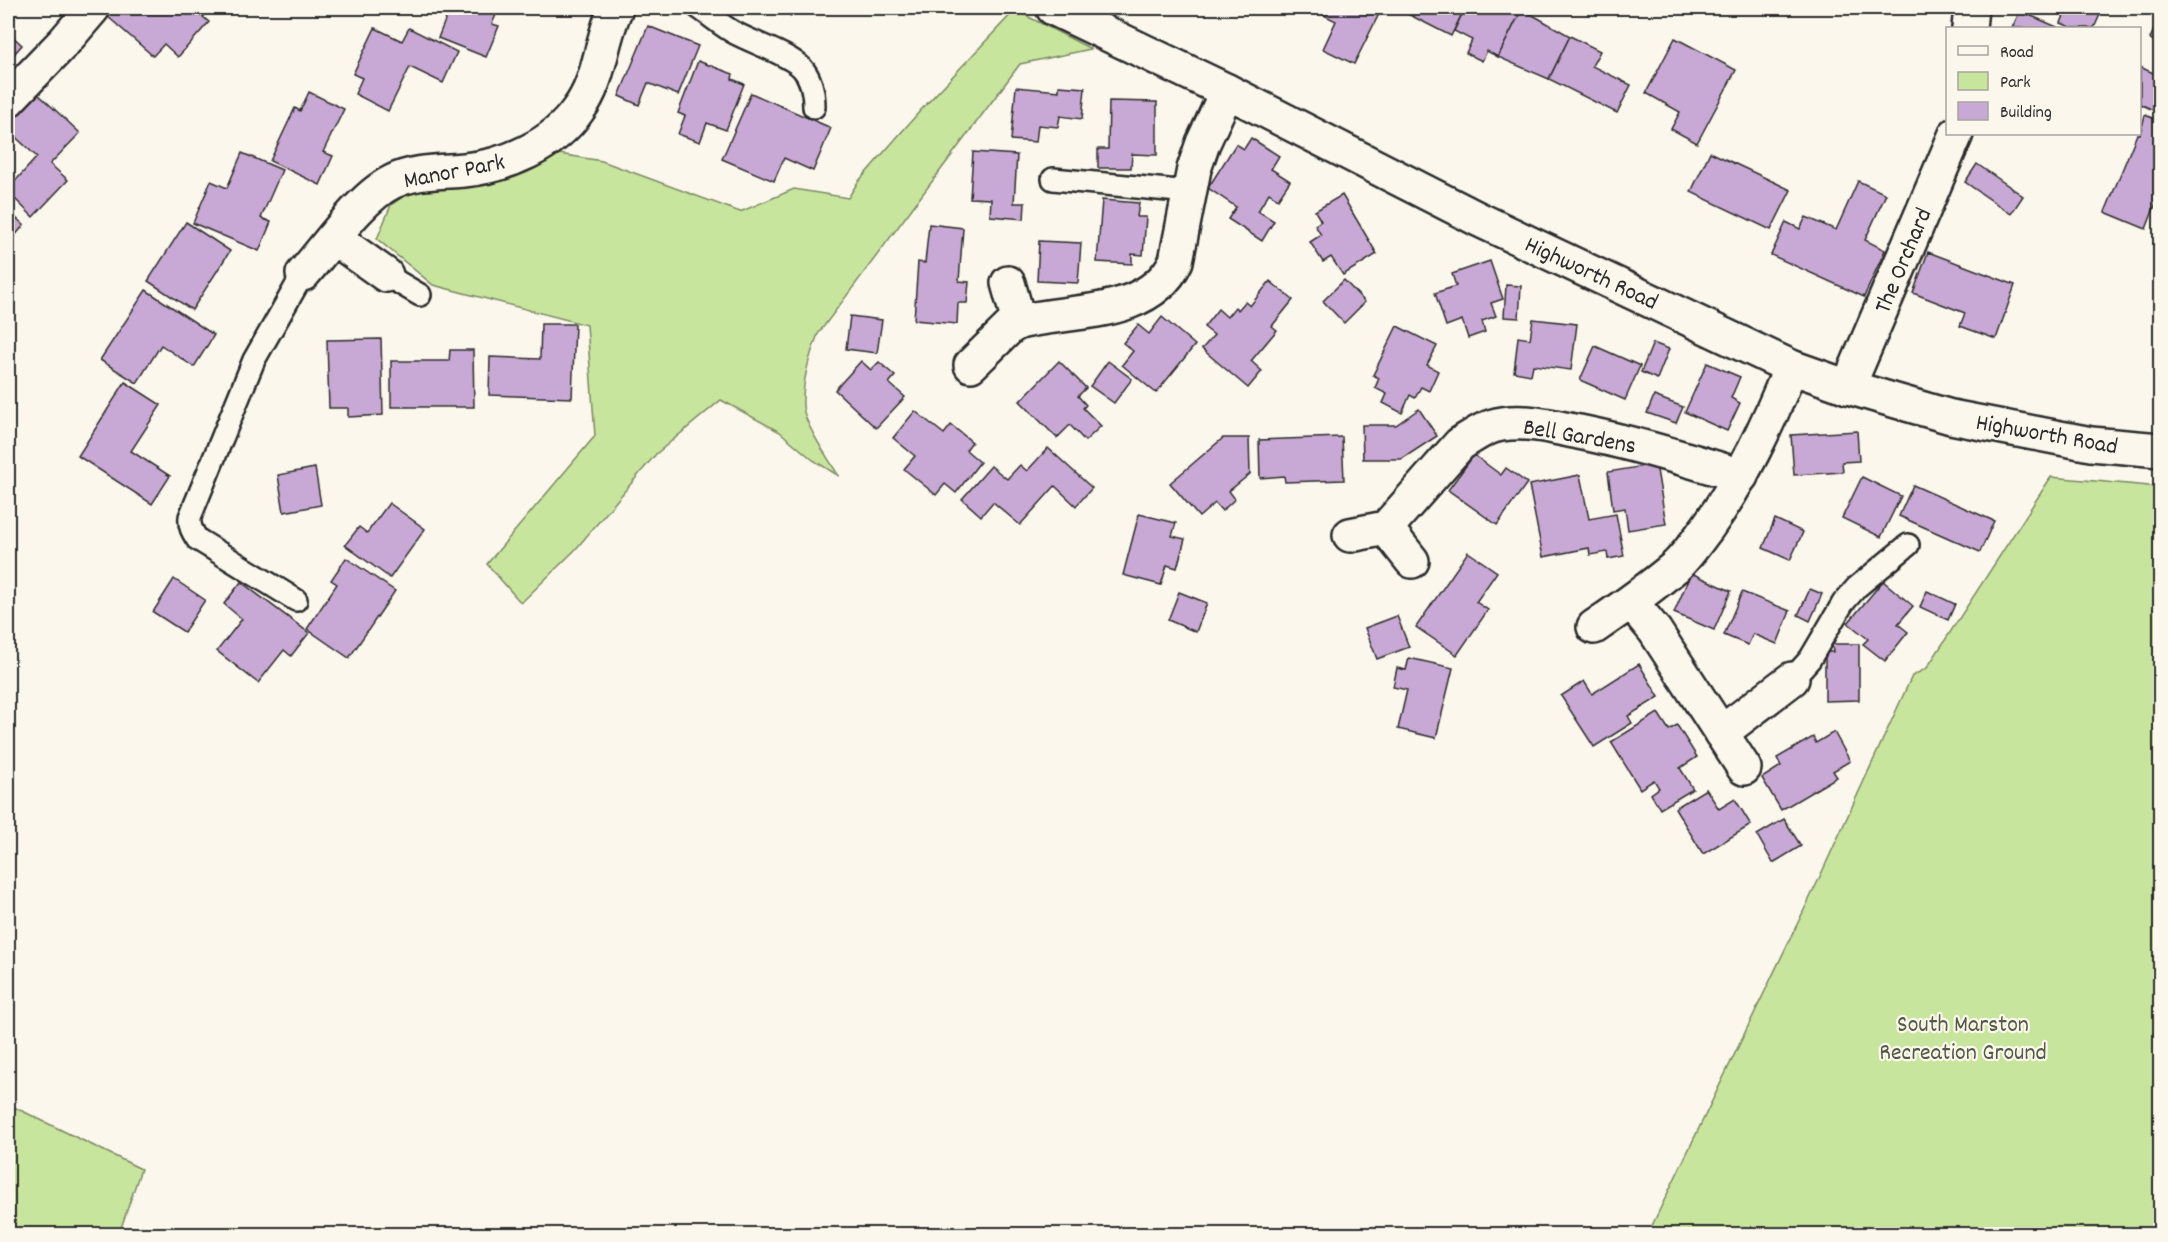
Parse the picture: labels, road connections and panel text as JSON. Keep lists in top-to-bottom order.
{
  "streets": {
    "street": [
      "Manor Park",
      "The Orchard",
      "Highworth Road",
      "Bell Gardens"
    ]
  },
  "crossings": [
    ["The Orchard", "Highworth Road"]
  ],
  "parks": ["South Marston Recreation Ground"],
  "legend": ["Road", "Park", "Building"]
}
